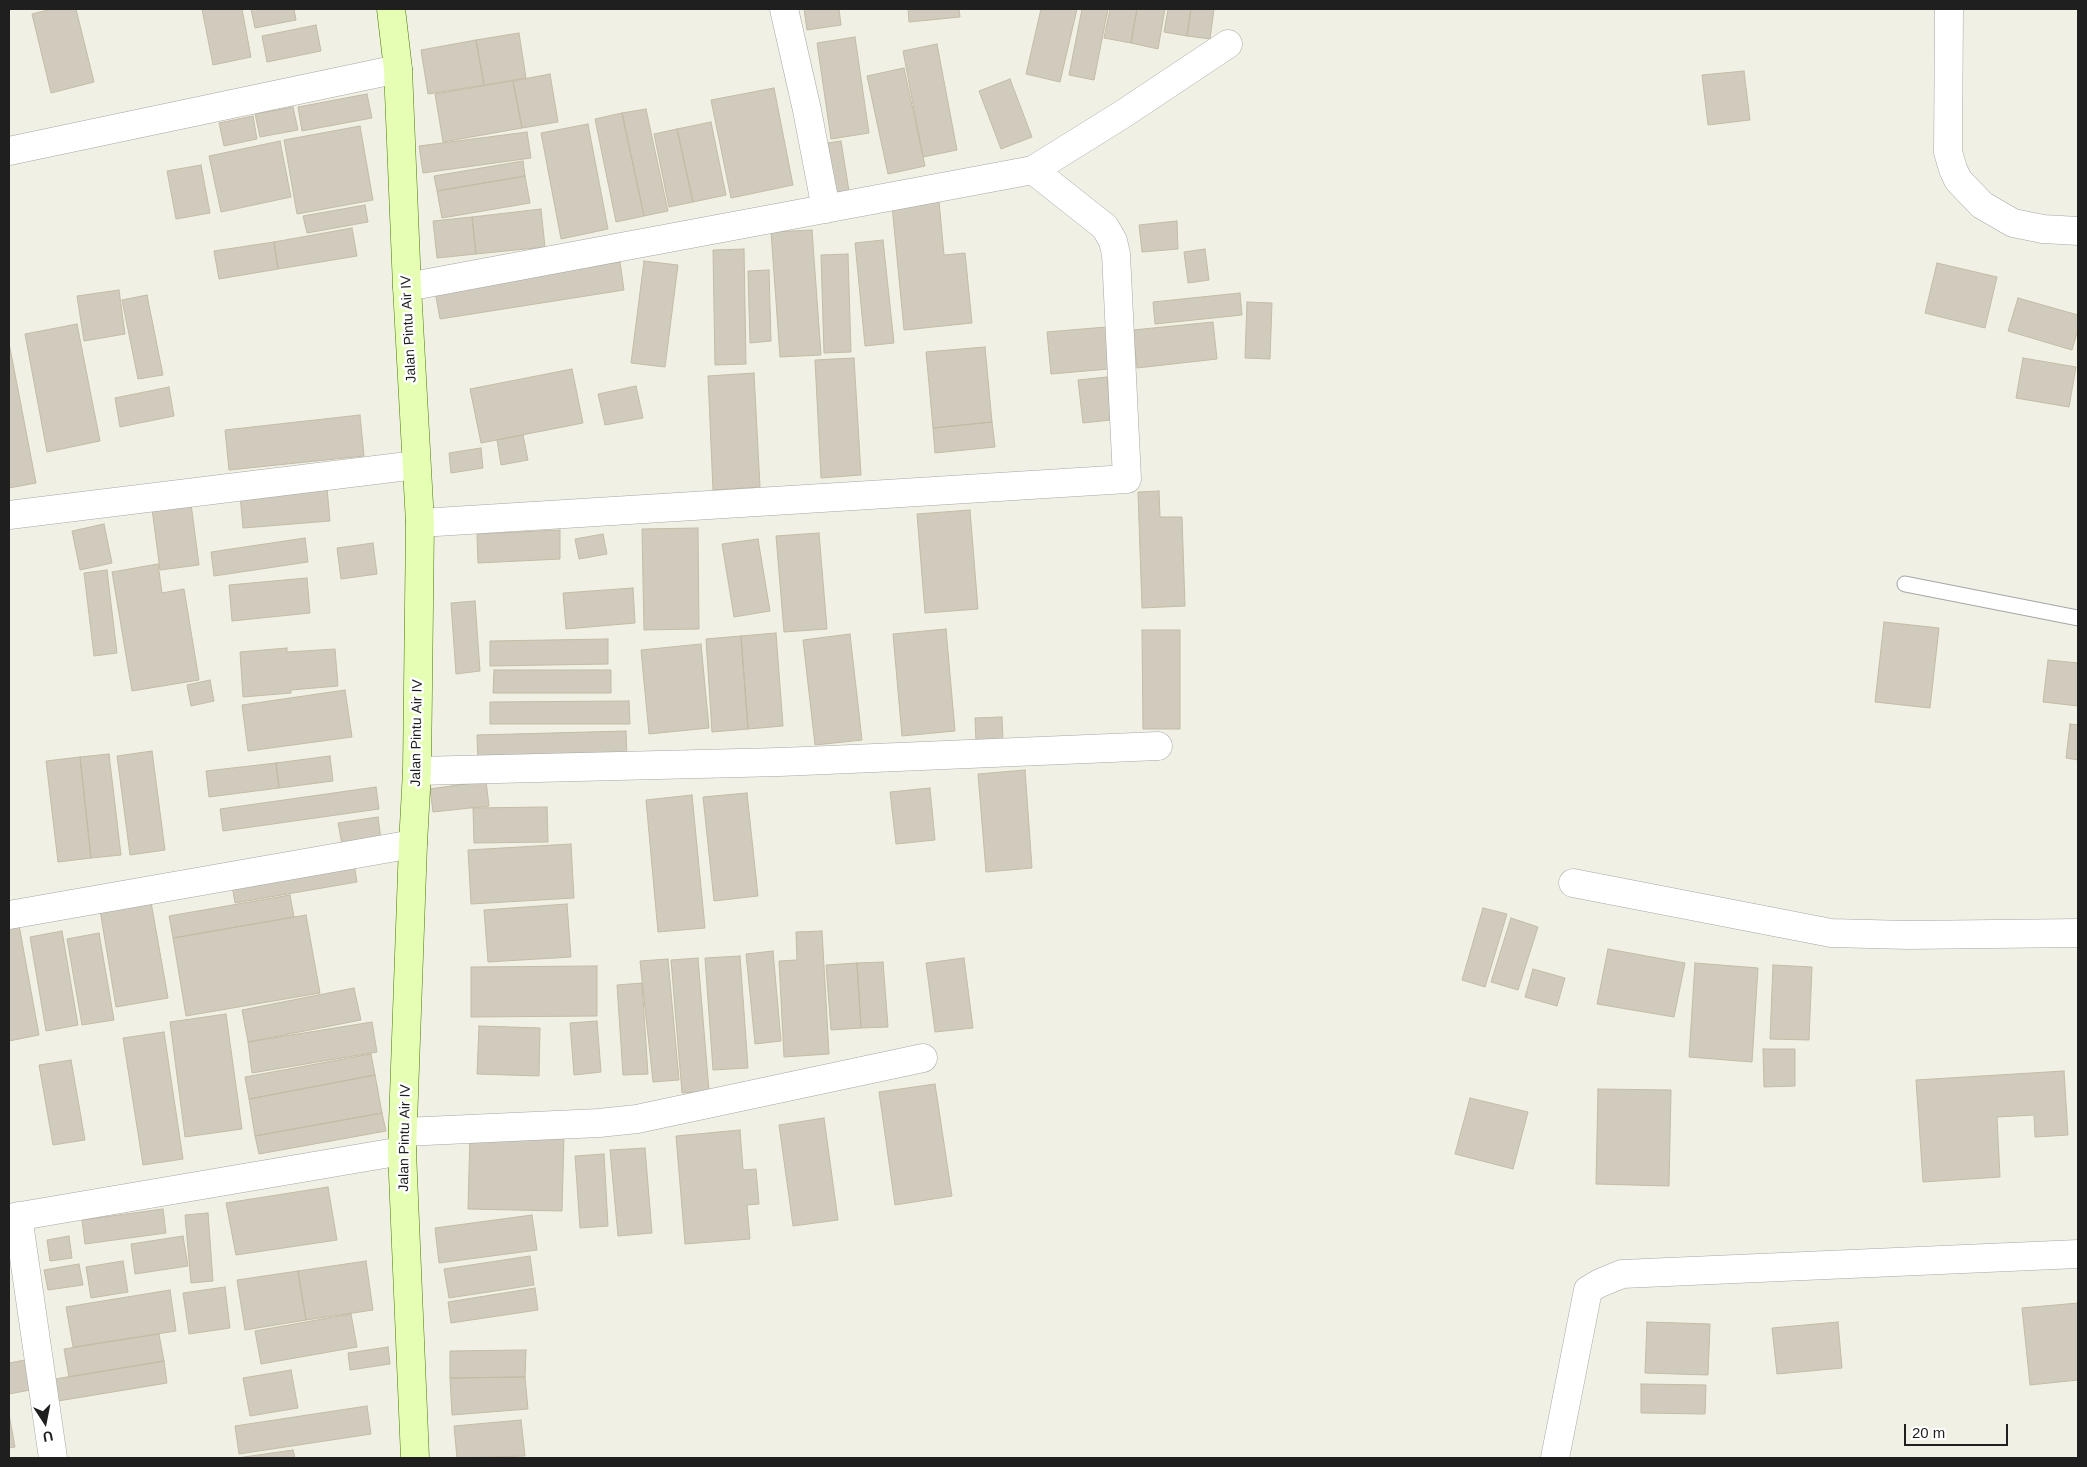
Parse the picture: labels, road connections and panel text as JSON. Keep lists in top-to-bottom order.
{
  "streets": {
    "main road": ["Jalan Pintu Air IV"]
  },
  "scale_bar": "20 m",
  "north": "bottom"
}
